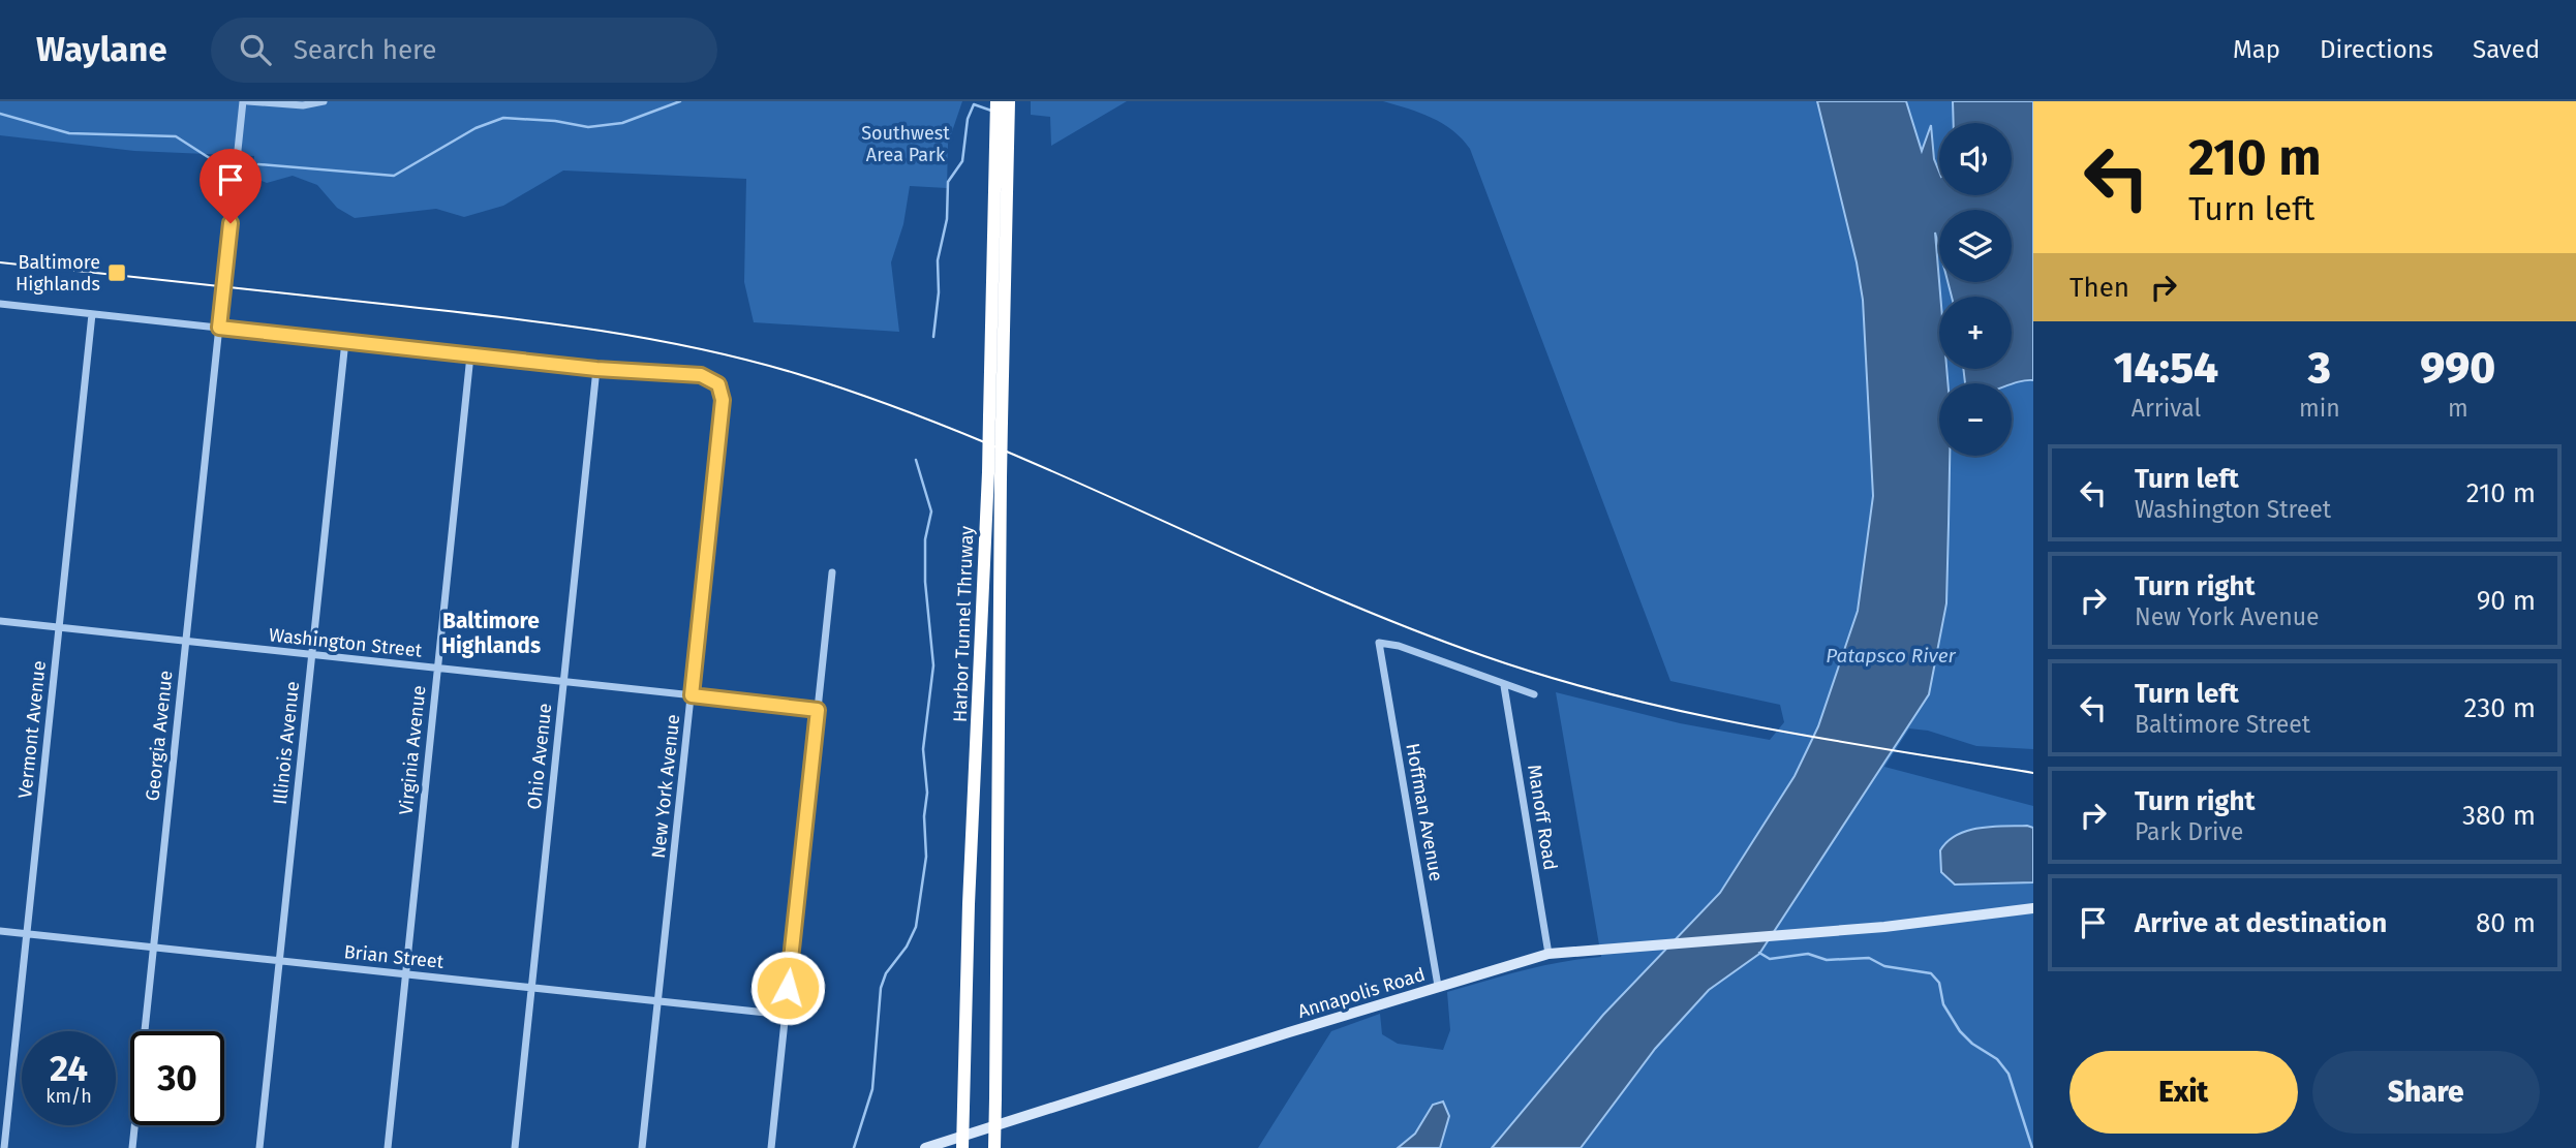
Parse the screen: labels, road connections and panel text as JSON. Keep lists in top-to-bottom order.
{
  "streets": {
    "highway": ["Harbor Tunnel Thruway"],
    "main road": ["Annapolis Road"],
    "street": [
      "Washington Street",
      "Vermont Avenue",
      "Georgia Avenue",
      "Illinois Avenue",
      "Virginia Avenue",
      "Ohio Avenue",
      "New York Avenue",
      "Hoffman Avenue",
      "Manoff Road",
      "Brian Street"
    ]
  },
  "crossings": [
    ["Washington Street", "Vermont Avenue"],
    ["Washington Street", "Georgia Avenue"],
    ["Washington Street", "Illinois Avenue"],
    ["Washington Street", "Virginia Avenue"],
    ["Washington Street", "Ohio Avenue"],
    ["Washington Street", "New York Avenue"],
    ["Vermont Avenue", "Brian Street"],
    ["Georgia Avenue", "Brian Street"],
    ["Illinois Avenue", "Brian Street"],
    ["Virginia Avenue", "Brian Street"],
    ["Ohio Avenue", "New York Avenue"],
    ["Ohio Avenue", "Brian Street"],
    ["New York Avenue", "Brian Street"],
    ["Hoffman Avenue", "Manoff Road"],
    ["Hoffman Avenue", "Annapolis Road"],
    ["Manoff Road", "Annapolis Road"]
  ],
  "districts": ["Baltimore Highlands"],
  "water": ["Patapsco River"],
  "parks": ["Southwest Area Park"],
  "places": {
    "transit": ["Baltimore Highlands"]
  },
  "page": {
    "header": "Waylane",
    "search": "Search here",
    "nav": ["Map", "Directions", "Saved"],
    "turn": ["210 m", "Turn left"],
    "map_buttons": ["+", "−"],
    "then": "Then",
    "eta": [
      "14:54",
      "Arrival",
      "3",
      "min",
      "990",
      "m"
    ],
    "list": [
      {
        "name": "Turn left",
        "note": "Washington Street",
        "value": "210 m"
      },
      {
        "name": "Turn right",
        "note": "New York Avenue",
        "value": "90 m"
      },
      {
        "name": "Turn left",
        "note": "Baltimore Street",
        "value": "230 m"
      },
      {
        "name": "Turn right",
        "note": "Park Drive",
        "value": "380 m"
      },
      {
        "name": "Arrive at destination",
        "value": "80 m"
      }
    ],
    "speed": "24 km/h",
    "limit": "30",
    "buttons": ["Exit", "Share"]
  }
}
